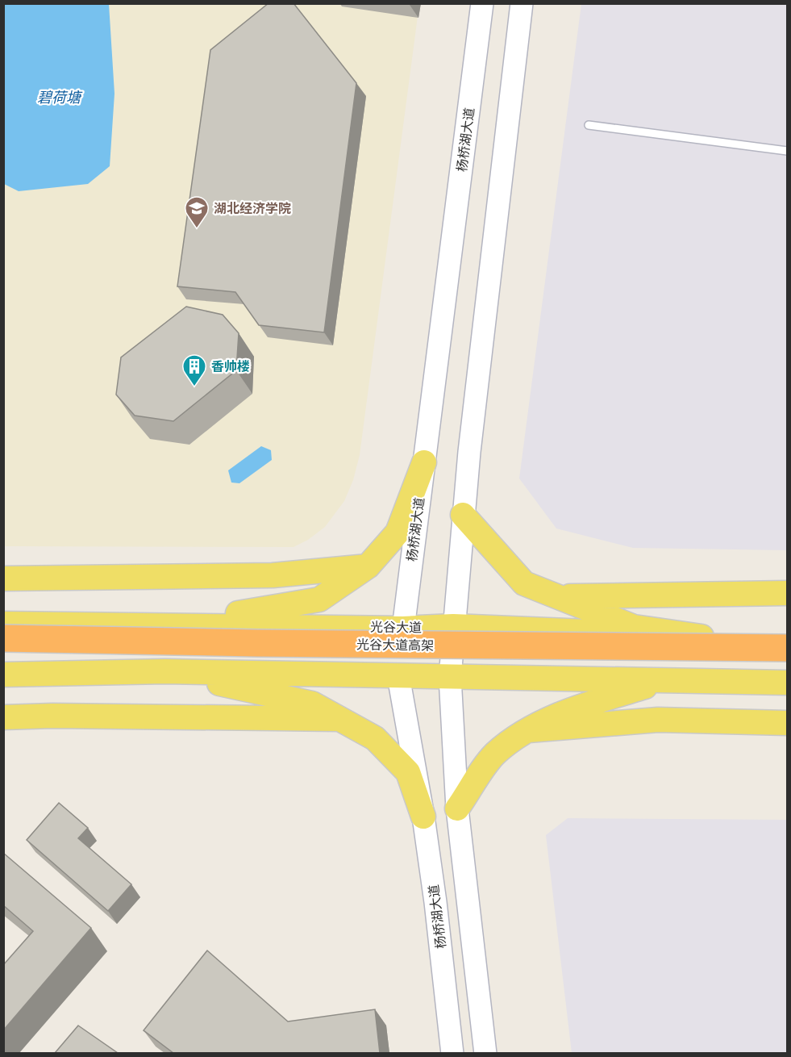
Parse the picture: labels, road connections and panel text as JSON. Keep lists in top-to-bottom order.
{
  "streets": {
    "highway": ["光谷大道高架"],
    "main road": ["杨桥湖大道", "光谷大道"]
  },
  "crossings": [
    ["杨桥湖大道", "光谷大道"],
    ["光谷大道", "光谷大道高架"]
  ],
  "water": ["碧荷塘"],
  "places": {
    "school or university": ["湖北经济学院"],
    "building": ["香帅楼"]
  }
}
